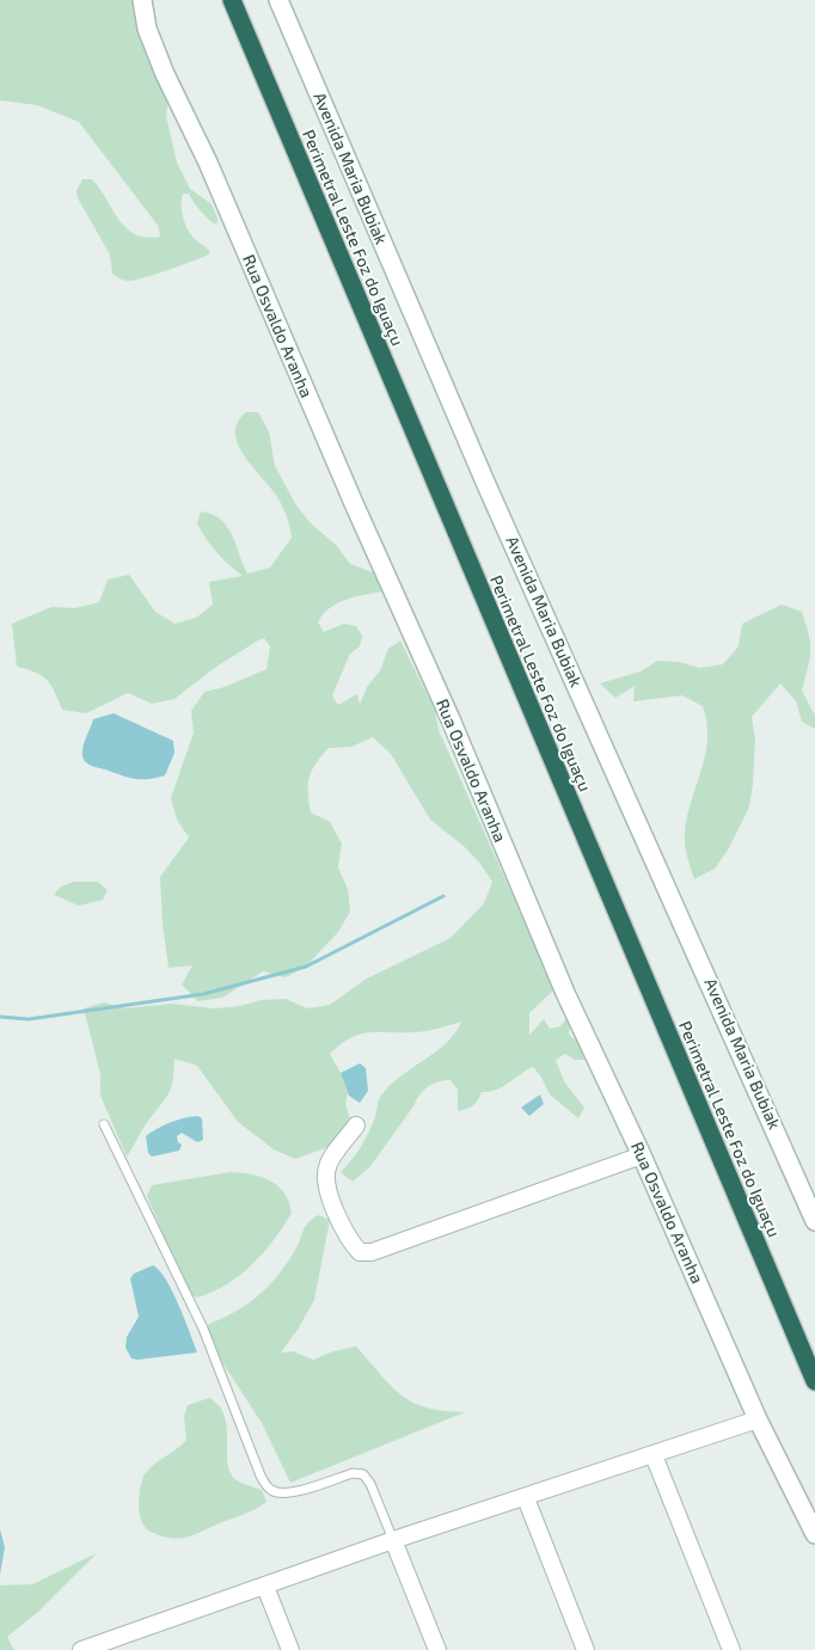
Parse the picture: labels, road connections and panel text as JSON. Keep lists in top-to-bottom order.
{
  "streets": {
    "highway": ["Perimetral Leste Foz do Iguaçu"],
    "street": ["Avenida Maria Bubiak", "Rua Osvaldo Aranha"]
  }
}
